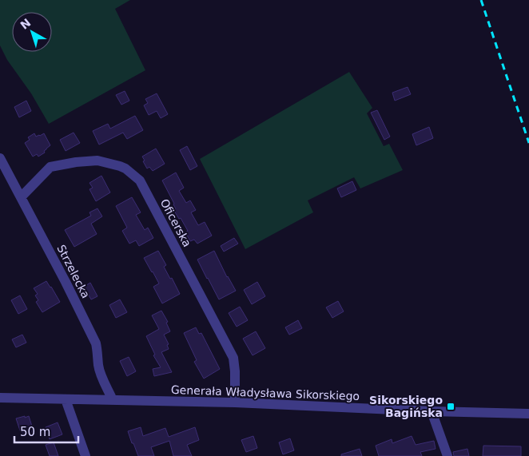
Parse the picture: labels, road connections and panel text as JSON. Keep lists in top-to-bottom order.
{
  "streets": {
    "street": ["Oficerska", "Strzelecka", "Generała Władysława Sikorskiego"]
  },
  "crossings": [
    ["Oficerska", "Strzelecka"],
    ["Oficerska", "Generała Władysława Sikorskiego"],
    ["Strzelecka", "Generała Władysława Sikorskiego"]
  ],
  "places": {
    "transit": ["Sikorskiego Bagińska"]
  },
  "scale_bar": "50 m",
  "north": "top left"
}
